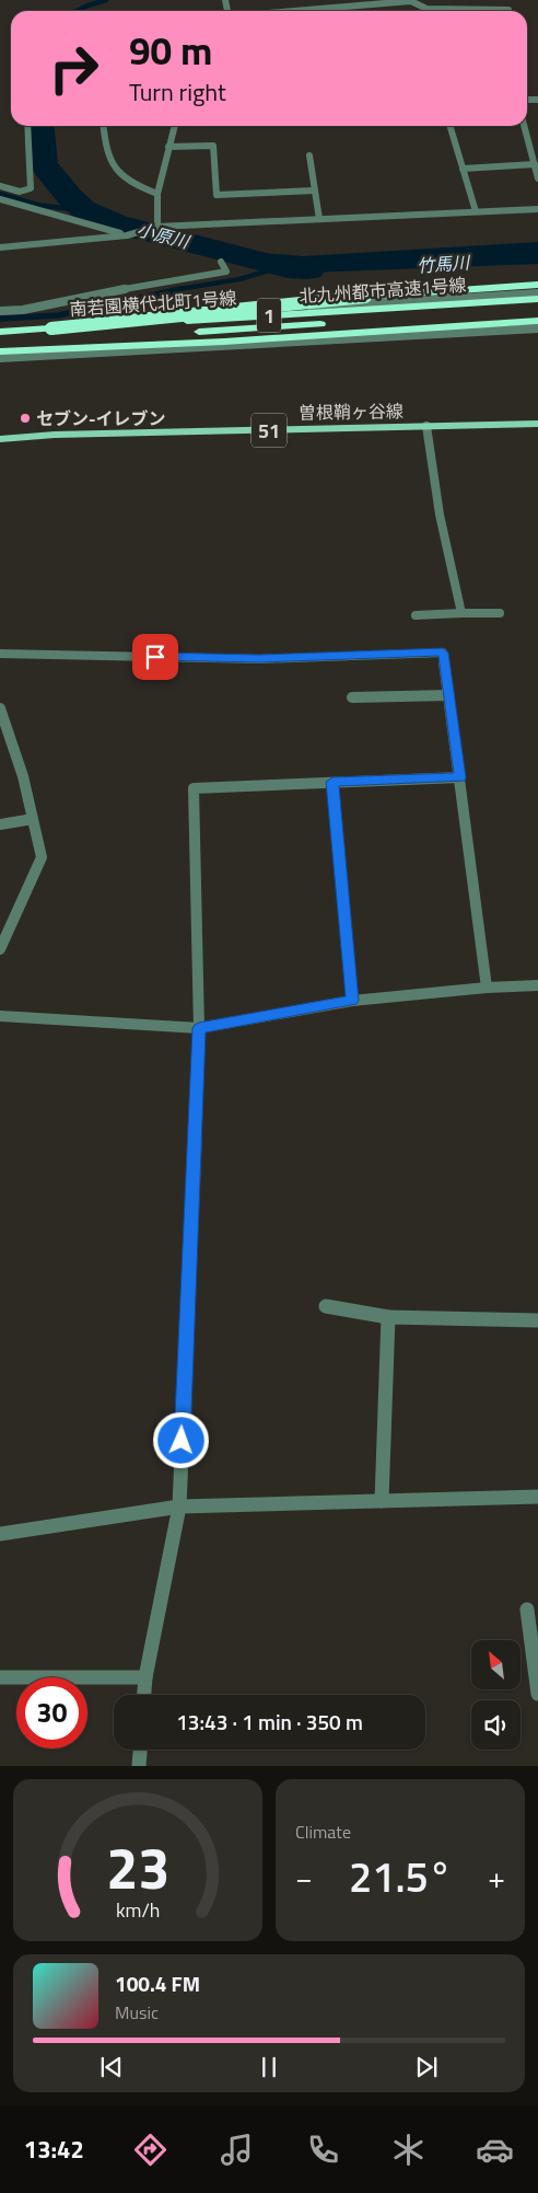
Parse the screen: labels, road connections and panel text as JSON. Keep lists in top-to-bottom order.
{
  "streets": {
    "highway": ["北九州都市高速1号線", "1"],
    "main road": ["曽根鞘ヶ谷線", "51"],
    "street": ["南若園横代北町1号線"]
  },
  "crossings": [
    ["北九州都市高速1号線", "南若園横代北町1号線"]
  ],
  "water": ["小原川", "竹馬川"],
  "places": ["セブン-イレブン"],
  "north": "top left",
  "page": {
    "turn": ["90 m", "Turn right"],
    "limit": "30",
    "trip": "13:43 · 1 min · 350 m",
    "tile": "Climate",
    "heat": ["−", "21.5°", "+"],
    "song": ["100.4 FM", "Music"],
    "tabs": "13:42",
    "gauge": ["23", "km/h"]
  }
}
